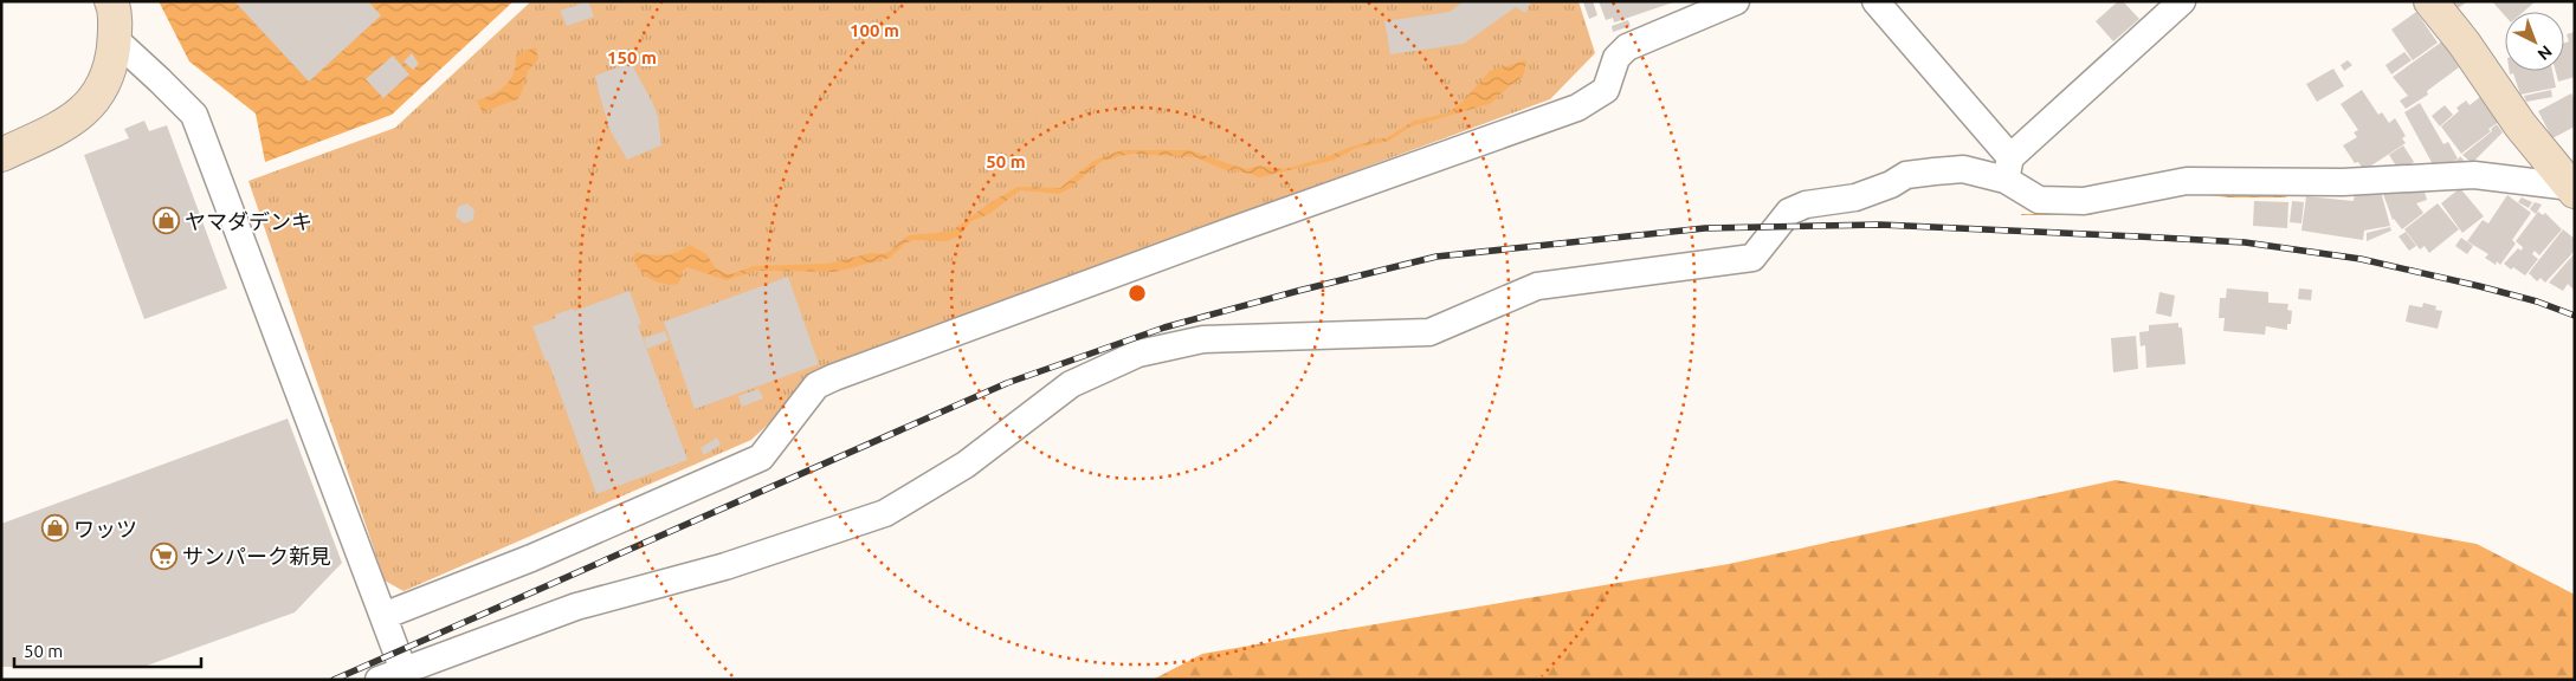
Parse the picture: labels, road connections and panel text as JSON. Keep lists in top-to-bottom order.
{
  "places": {
    "shop": ["ヤマダデンキ", "ワッツ"],
    "supermarket": ["サンパーク新見"]
  },
  "scale_bar": "50 m",
  "north": "bottom right",
  "rings": ["100 m", "150 m", "50 m"]
}
